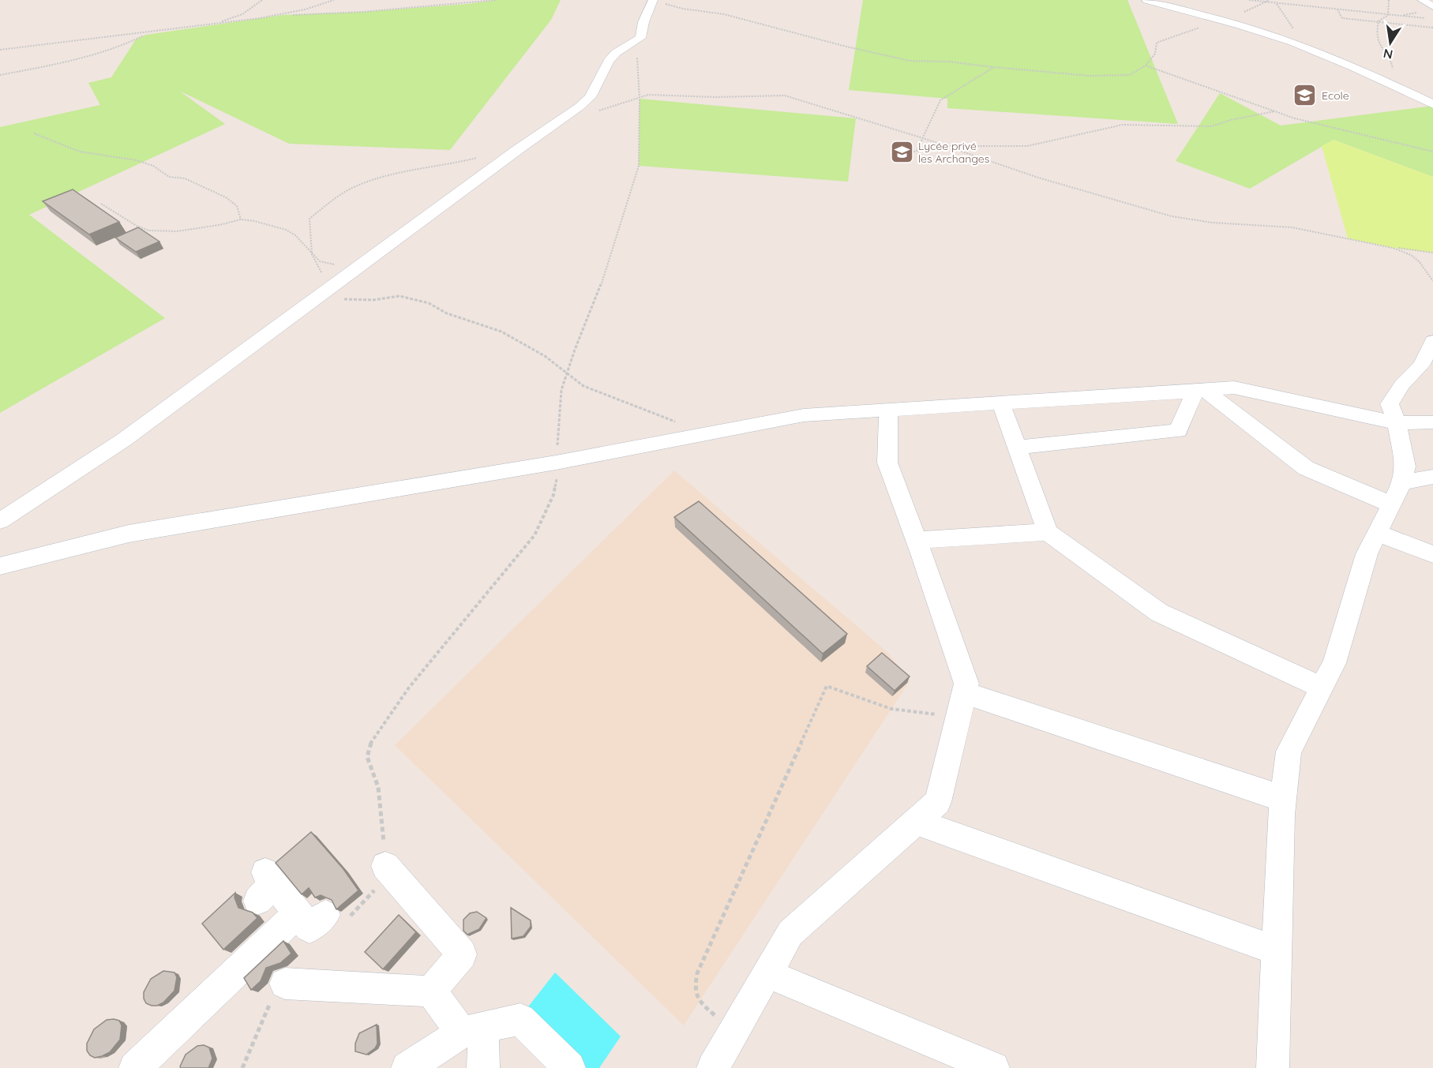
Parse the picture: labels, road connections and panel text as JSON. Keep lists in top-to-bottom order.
{
  "places": {
    "school or university": ["Ecole", "Lycée privé les Archanges"]
  },
  "north": "bottom"
}
